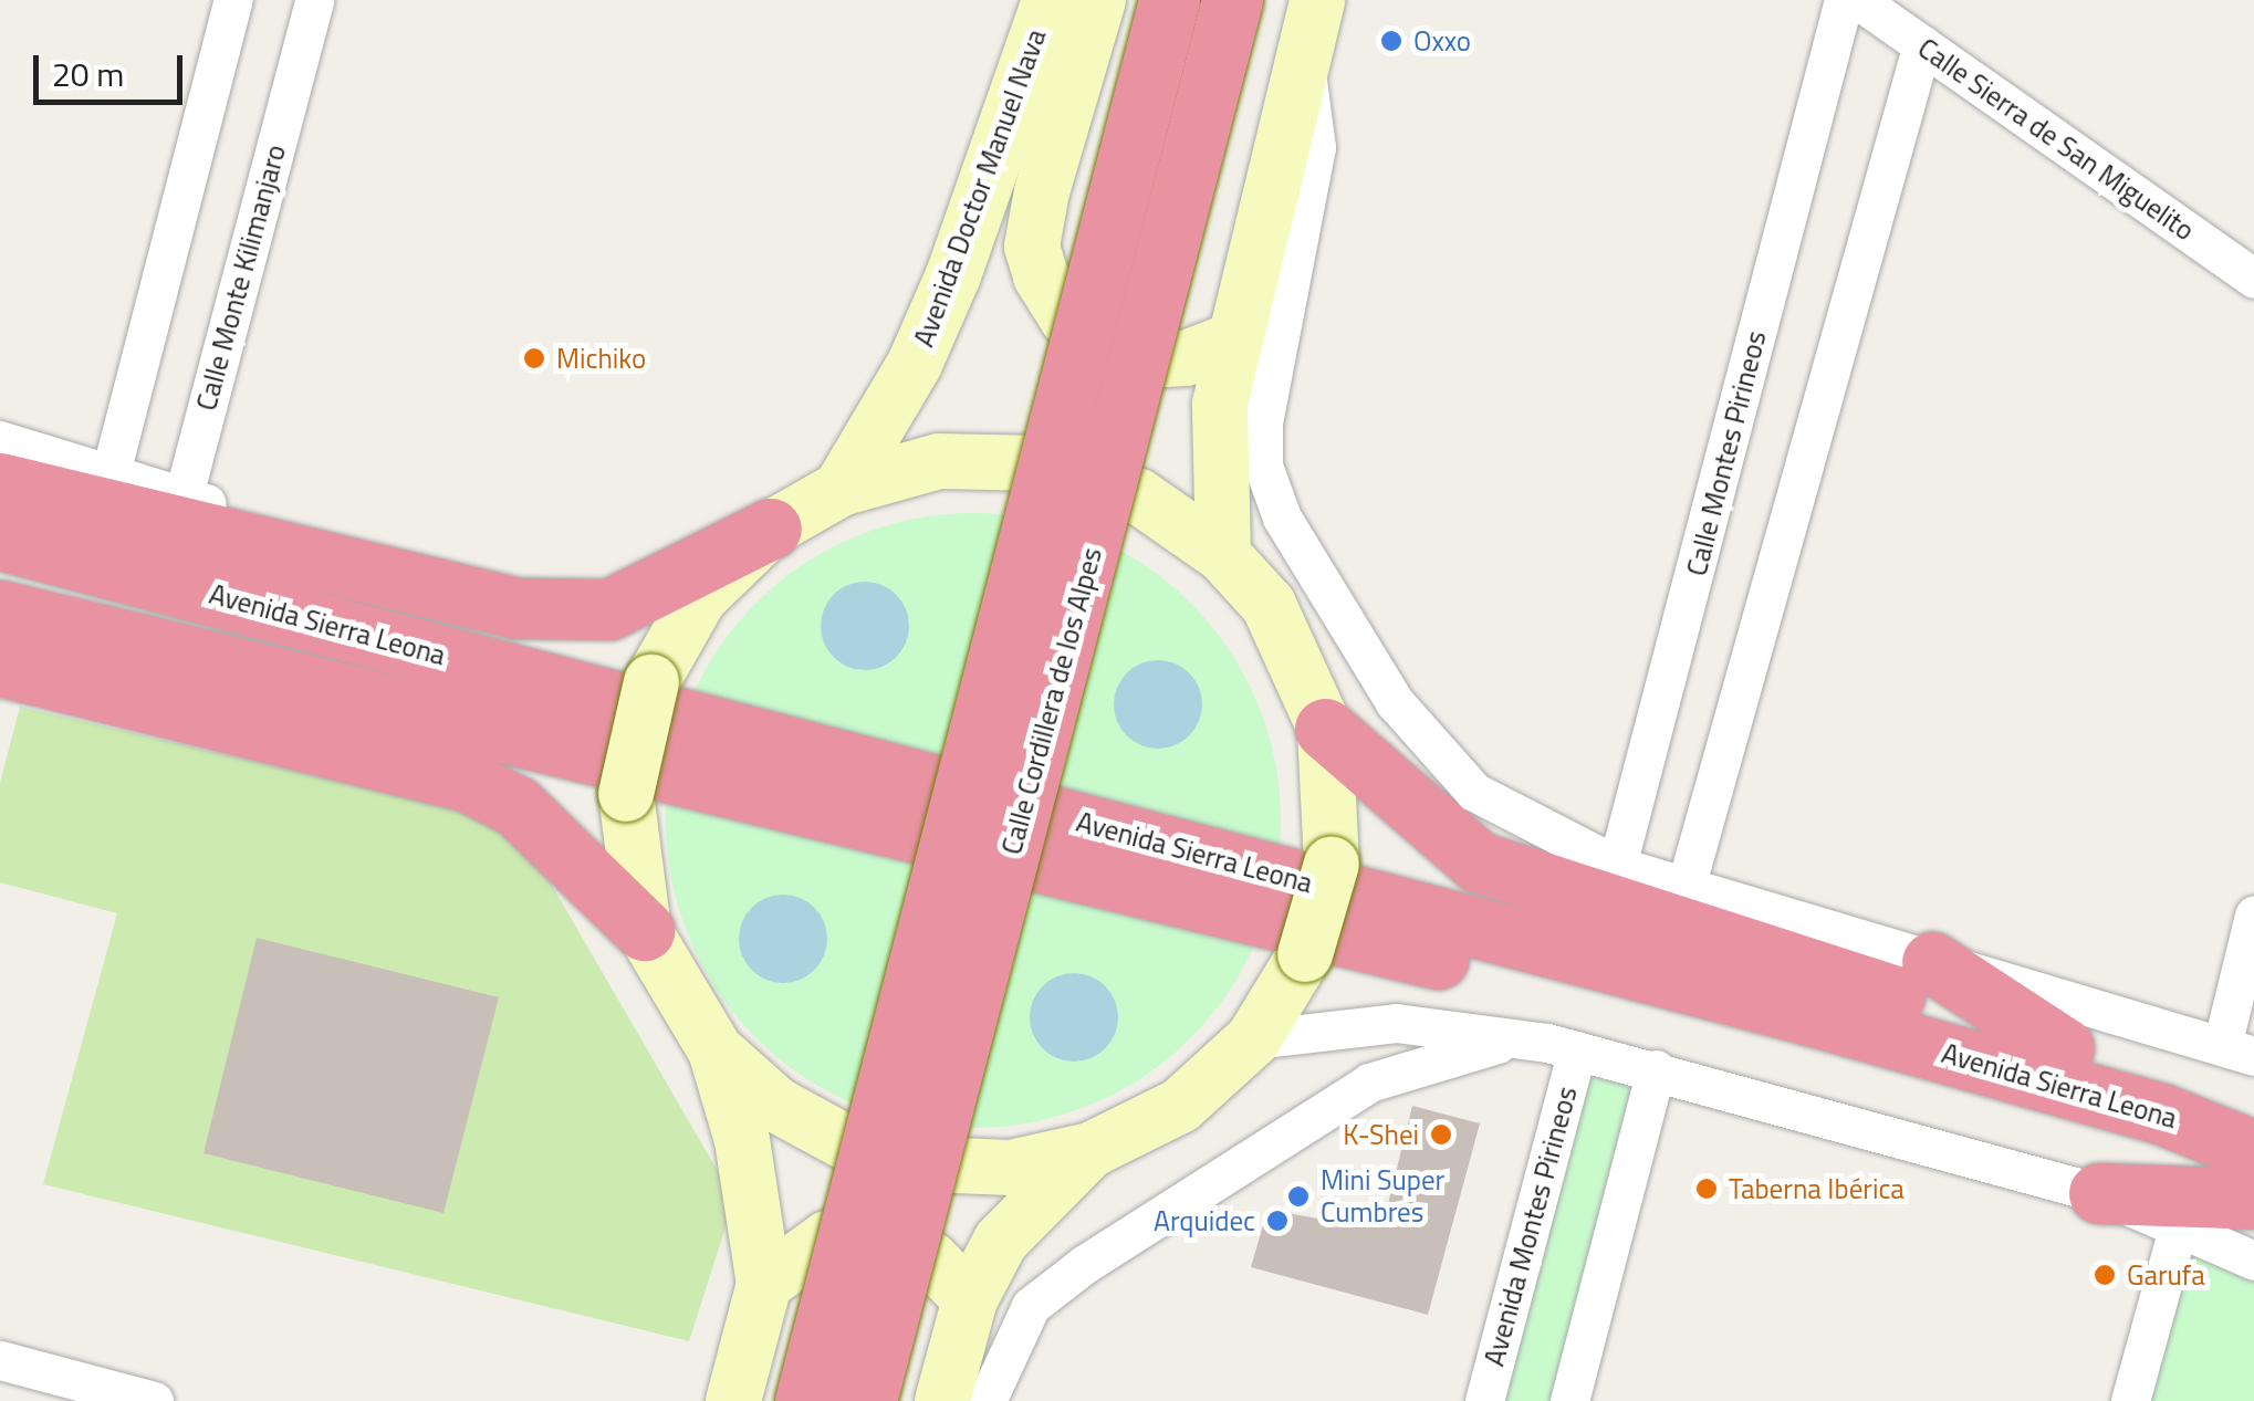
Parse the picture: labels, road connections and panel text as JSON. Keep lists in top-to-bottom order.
{
  "streets": {
    "highway": ["Avenida Sierra Leona", "Calle Cordillera de los Alpes"],
    "main road": ["Avenida Doctor Manuel Nava"],
    "street": [
      "Calle Sierra de San Miguelito",
      "Calle Monte Kilimanjaro",
      "Calle Montes Pirineos",
      "Avenida Montes Pirineos"
    ]
  },
  "crossings": [
    ["Calle Monte Kilimanjaro", "Avenida Sierra Leona"]
  ],
  "places": [
    "Oxxo",
    "Michiko",
    "K-Shei",
    "Taberna Ibérica",
    "Mini Super Cumbres",
    "Arquidec",
    "Garufa"
  ],
  "scale_bar": "20 m"
}
